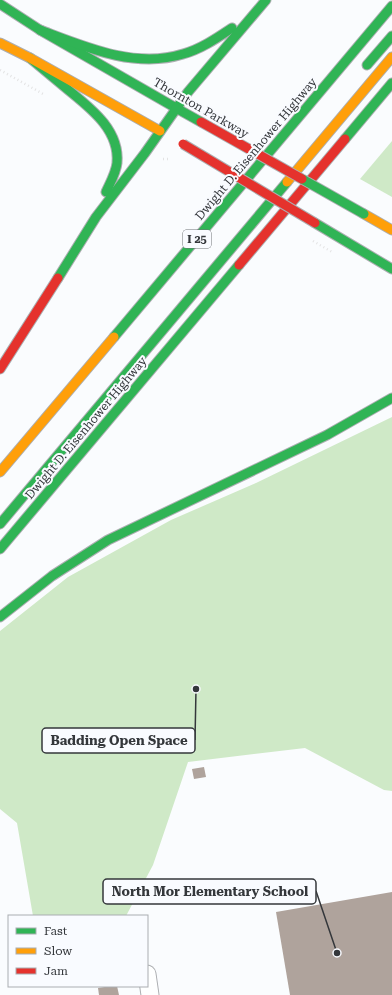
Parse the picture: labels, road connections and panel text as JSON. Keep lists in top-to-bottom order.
{
  "streets": {
    "main road": ["Thornton Parkway", "Dwight D. Eisenhower Highway", "I 25"]
  },
  "places": ["Badding Open Space", "North Mor Elementary School"],
  "legend": ["Fast", "Slow", "Jam"]
}
